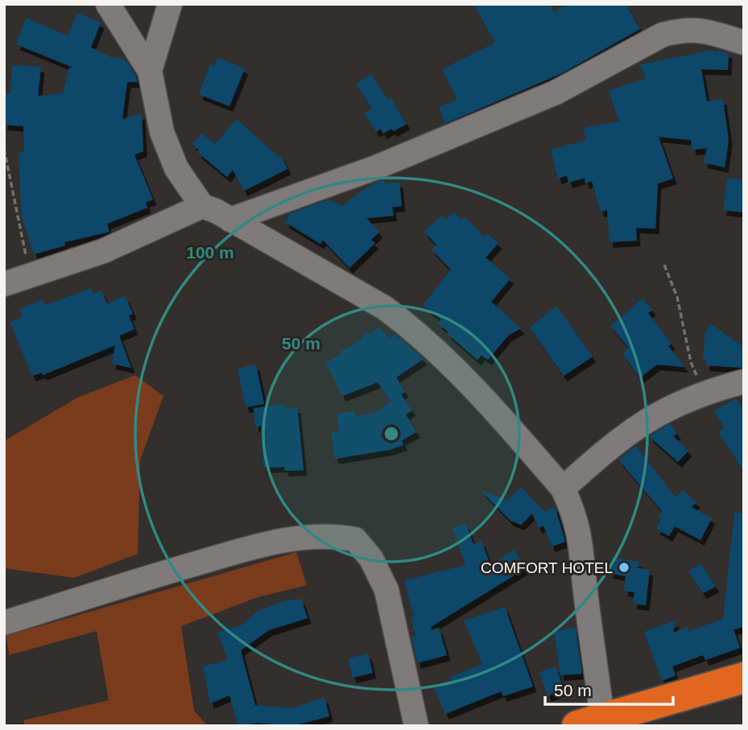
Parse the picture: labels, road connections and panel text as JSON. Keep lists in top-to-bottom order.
{
  "places": ["COMFORT HOTEL"],
  "scale_bar": "50 m",
  "rings": ["100 m", "50 m"]
}
